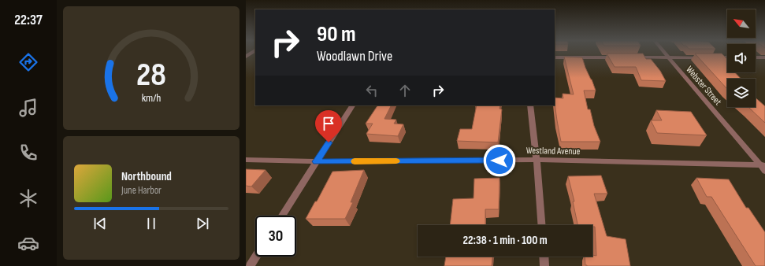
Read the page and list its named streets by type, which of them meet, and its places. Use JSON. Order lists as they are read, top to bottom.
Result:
{
  "streets": {
    "street": ["Webster Street", "Westland Avenue"]
  },
  "crossings": [
    ["Webster Street", "Westland Avenue"]
  ],
  "north": "top left",
  "page": {
    "tabs": "22:37",
    "turn": ["90 m", "Woodlawn Drive"],
    "song": ["Northbound", "June Harbor"],
    "limit": "30",
    "trip": "22:38 · 1 min · 100 m",
    "gauge": ["28", "km/h"]
  }
}
